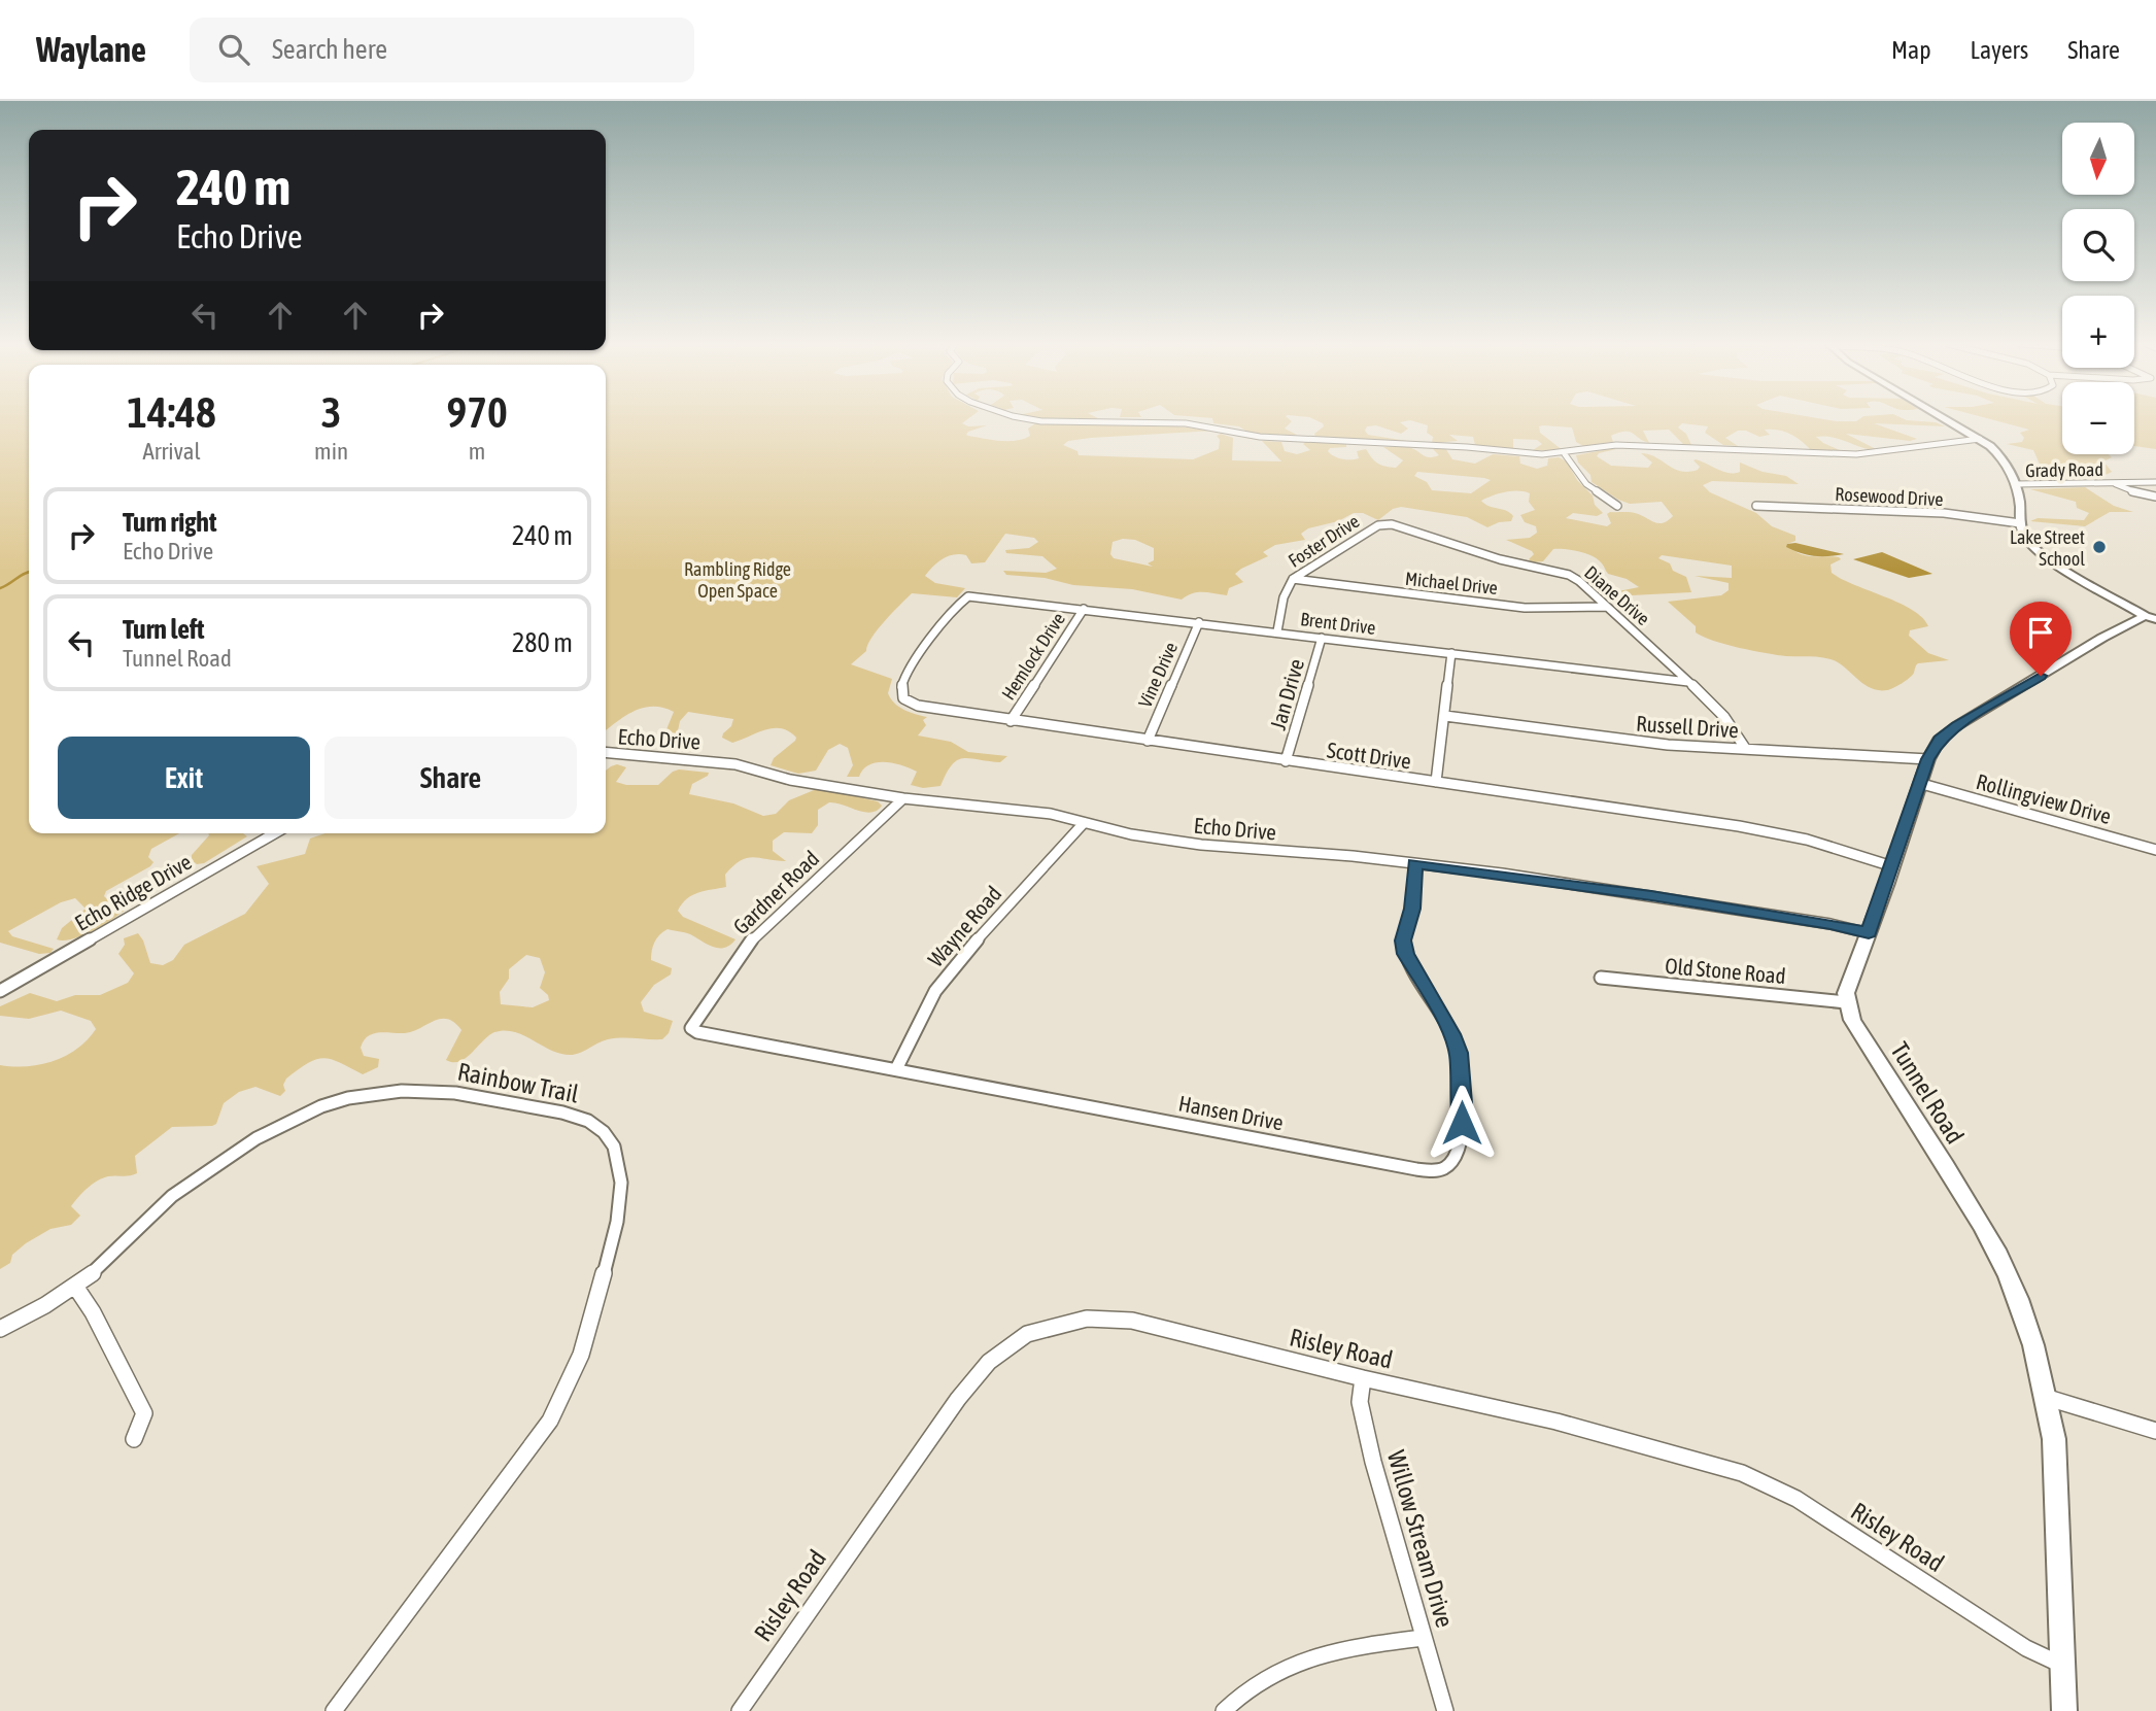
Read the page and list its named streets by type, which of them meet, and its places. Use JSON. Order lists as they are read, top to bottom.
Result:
{
  "streets": {
    "main road": ["Tunnel Road"],
    "street": [
      "Grady Road",
      "Rosewood Drive",
      "Foster Drive",
      "Michael Drive",
      "Diane Drive",
      "Brent Drive",
      "Hemlock Drive",
      "Vine Drive",
      "Jan Drive",
      "Russell Drive",
      "Echo Drive",
      "Scott Drive",
      "Rollingview Drive",
      "Echo Ridge Drive",
      "Gardner Road",
      "Wayne Road",
      "Old Stone Road",
      "Rainbow Trail",
      "Hansen Drive",
      "Risley Road",
      "Willow Stream Drive"
    ]
  },
  "crossings": [
    ["Foster Drive", "Michael Drive"],
    ["Foster Drive", "Diane Drive"],
    ["Foster Drive", "Brent Drive"],
    ["Michael Drive", "Diane Drive"],
    ["Diane Drive", "Brent Drive"],
    ["Diane Drive", "Russell Drive"],
    ["Brent Drive", "Hemlock Drive"],
    ["Brent Drive", "Vine Drive"],
    ["Brent Drive", "Jan Drive"],
    ["Brent Drive", "Scott Drive"],
    ["Hemlock Drive", "Scott Drive"],
    ["Vine Drive", "Scott Drive"],
    ["Jan Drive", "Scott Drive"],
    ["Echo Drive", "Gardner Road"],
    ["Echo Drive", "Wayne Road"],
    ["Echo Drive", "Hansen Drive"],
    ["Gardner Road", "Hansen Drive"],
    ["Wayne Road", "Hansen Drive"],
    ["Old Stone Road", "Tunnel Road"],
    ["Tunnel Road", "Risley Road"],
    ["Risley Road", "Willow Stream Drive"]
  ],
  "parks": ["Rambling Ridge Open Space"],
  "places": ["Lake Street School"],
  "north": "bottom",
  "page": {
    "header": "Waylane",
    "search": "Search here",
    "nav": ["Map", "Layers", "Share"],
    "map_buttons": ["+", "−"],
    "turn": ["240 m", "Echo Drive"],
    "eta": [
      "14:48",
      "Arrival",
      "3",
      "min",
      "970",
      "m"
    ],
    "list": [
      {
        "name": "Turn right",
        "note": "Echo Drive",
        "value": "240 m"
      },
      {
        "name": "Turn left",
        "note": "Tunnel Road",
        "value": "280 m"
      }
    ],
    "buttons": ["Exit", "Share"]
  }
}
